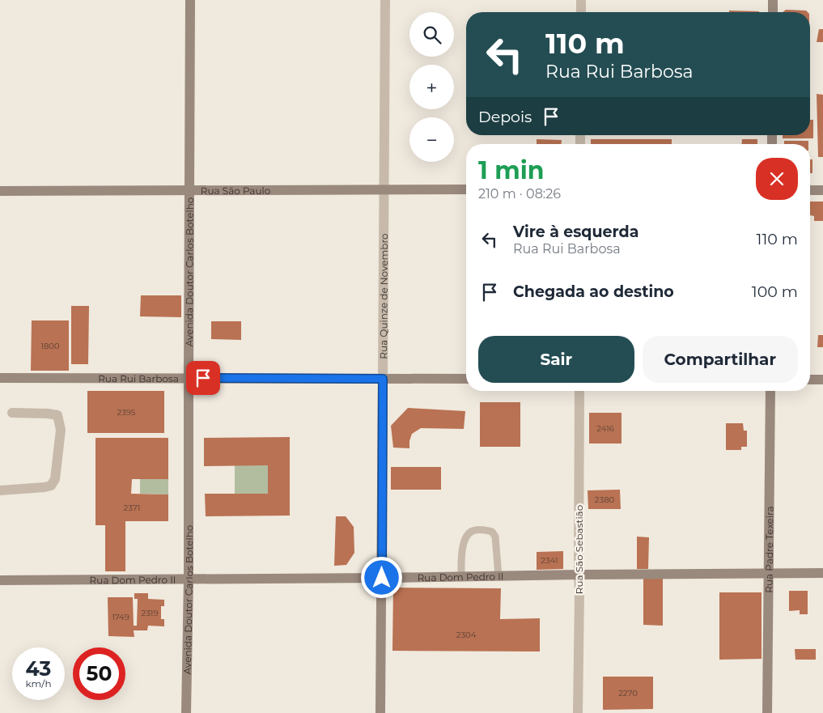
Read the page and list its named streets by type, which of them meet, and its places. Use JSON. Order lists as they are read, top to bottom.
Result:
{
  "streets": {
    "main road": [
      "Rua São Paulo",
      "Avenida Doutor Carlos Botelho",
      "Rua Quinze de Novembro",
      "Rua Rui Barbosa",
      "Rua Padre Texeira",
      "Rua Dom Pedro II"
    ],
    "street": ["Rua São Sebastião"]
  },
  "crossings": [
    ["Rua São Paulo", "Avenida Doutor Carlos Botelho"],
    ["Rua São Paulo", "Rua Quinze de Novembro"],
    ["Avenida Doutor Carlos Botelho", "Rua Rui Barbosa"],
    ["Avenida Doutor Carlos Botelho", "Rua Dom Pedro II"],
    ["Rua Quinze de Novembro", "Rua Rui Barbosa"],
    ["Rua Quinze de Novembro", "Rua Dom Pedro II"],
    ["Rua São Sebastião", "Rua Dom Pedro II"],
    ["Rua Padre Texeira", "Rua Dom Pedro II"]
  ],
  "house_numbers": [
    "1800",
    "2395",
    "2416",
    "2380",
    "2371",
    "2341",
    "2319",
    "1749",
    "2304",
    "2270"
  ],
  "page": {
    "map_buttons": ["+", "−"],
    "turn": ["110 m", "Rua Rui Barbosa"],
    "then": "Depois",
    "heading": ["1 min", "210 m · 08:26"],
    "list": [
      {
        "name": "Vire à esquerda",
        "note": "Rua Rui Barbosa",
        "value": "110 m"
      },
      {
        "name": "Chegada ao destino",
        "value": "100 m"
      }
    ],
    "buttons": ["Sair", "Compartilhar"],
    "speed": "43 km/h",
    "limit": "50"
  }
}
